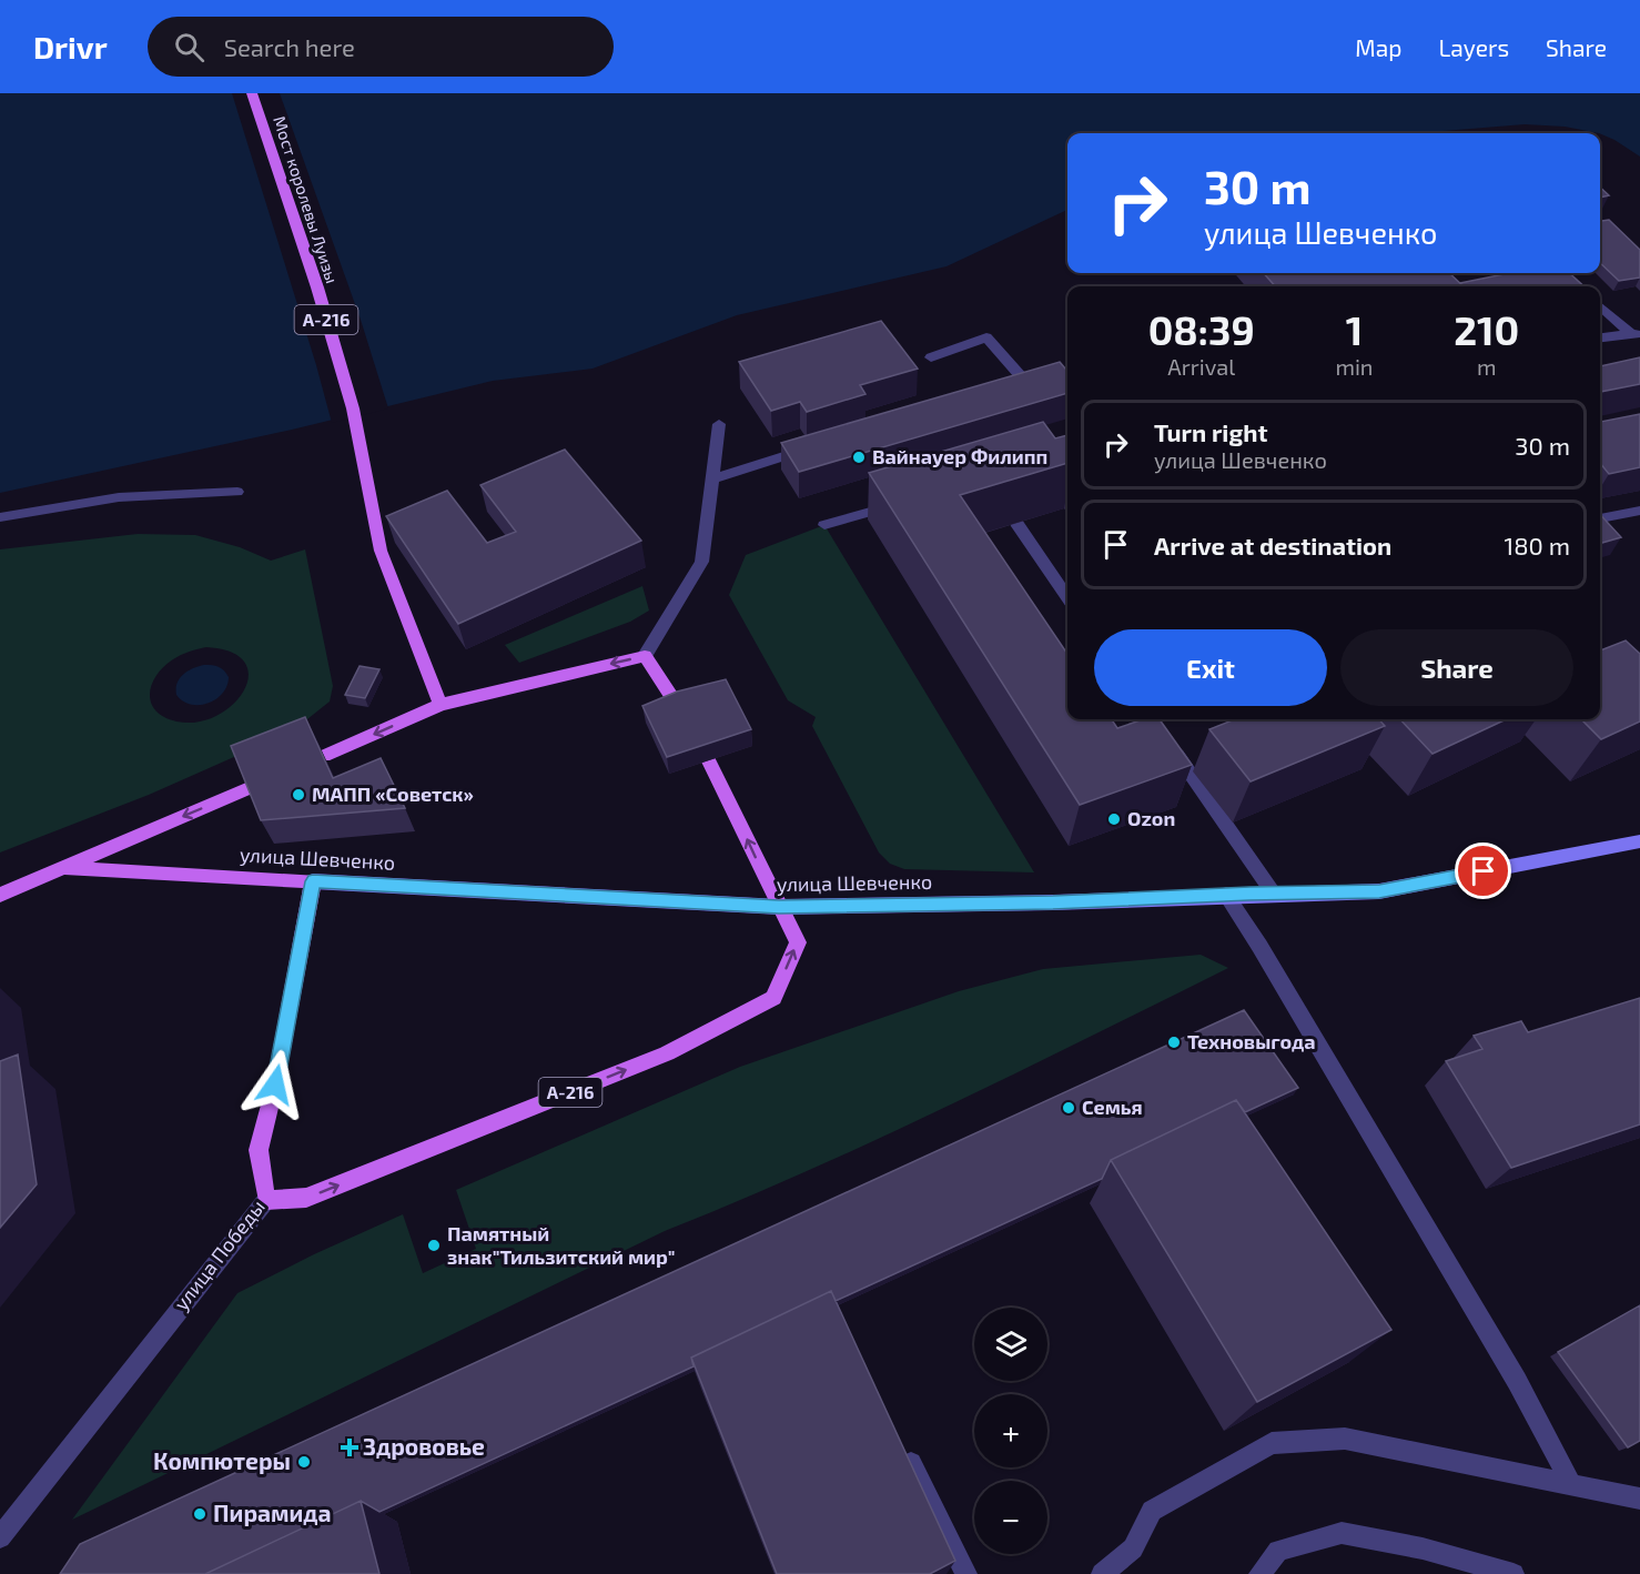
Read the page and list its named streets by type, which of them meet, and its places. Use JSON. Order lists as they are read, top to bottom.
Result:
{
  "streets": {
    "main road": [
      "Мост королевы Луизы",
      "А-216",
      "улица Шевченко",
      "улица Победы"
    ]
  },
  "crossings": [
    ["А-216", "улица Шевченко"],
    ["А-216", "улица Победы"],
    ["улица Шевченко", "улица Победы"]
  ],
  "places": {
    "other": [
      "Вайнауер Филипп",
      "МАПП «Советск»",
      "Ozon",
      "Техновыгода",
      "Семья",
      "Памятный знак\"Тильзитский мир\"",
      "Компютеры",
      "Пирамида"
    ],
    "health": ["Здрововье"]
  },
  "page": {
    "header": "Drivr",
    "search": "Search here",
    "nav": ["Map", "Layers", "Share"],
    "turn": ["30 m", "улица Шевченко"],
    "eta": [
      "08:39",
      "Arrival",
      "1",
      "min",
      "210",
      "m"
    ],
    "list": [
      {
        "name": "Turn right",
        "note": "улица Шевченко",
        "value": "30 m"
      },
      {
        "name": "Arrive at destination",
        "value": "180 m"
      }
    ],
    "buttons": ["Exit", "Share"],
    "map_buttons": ["+", "−"]
  }
}
